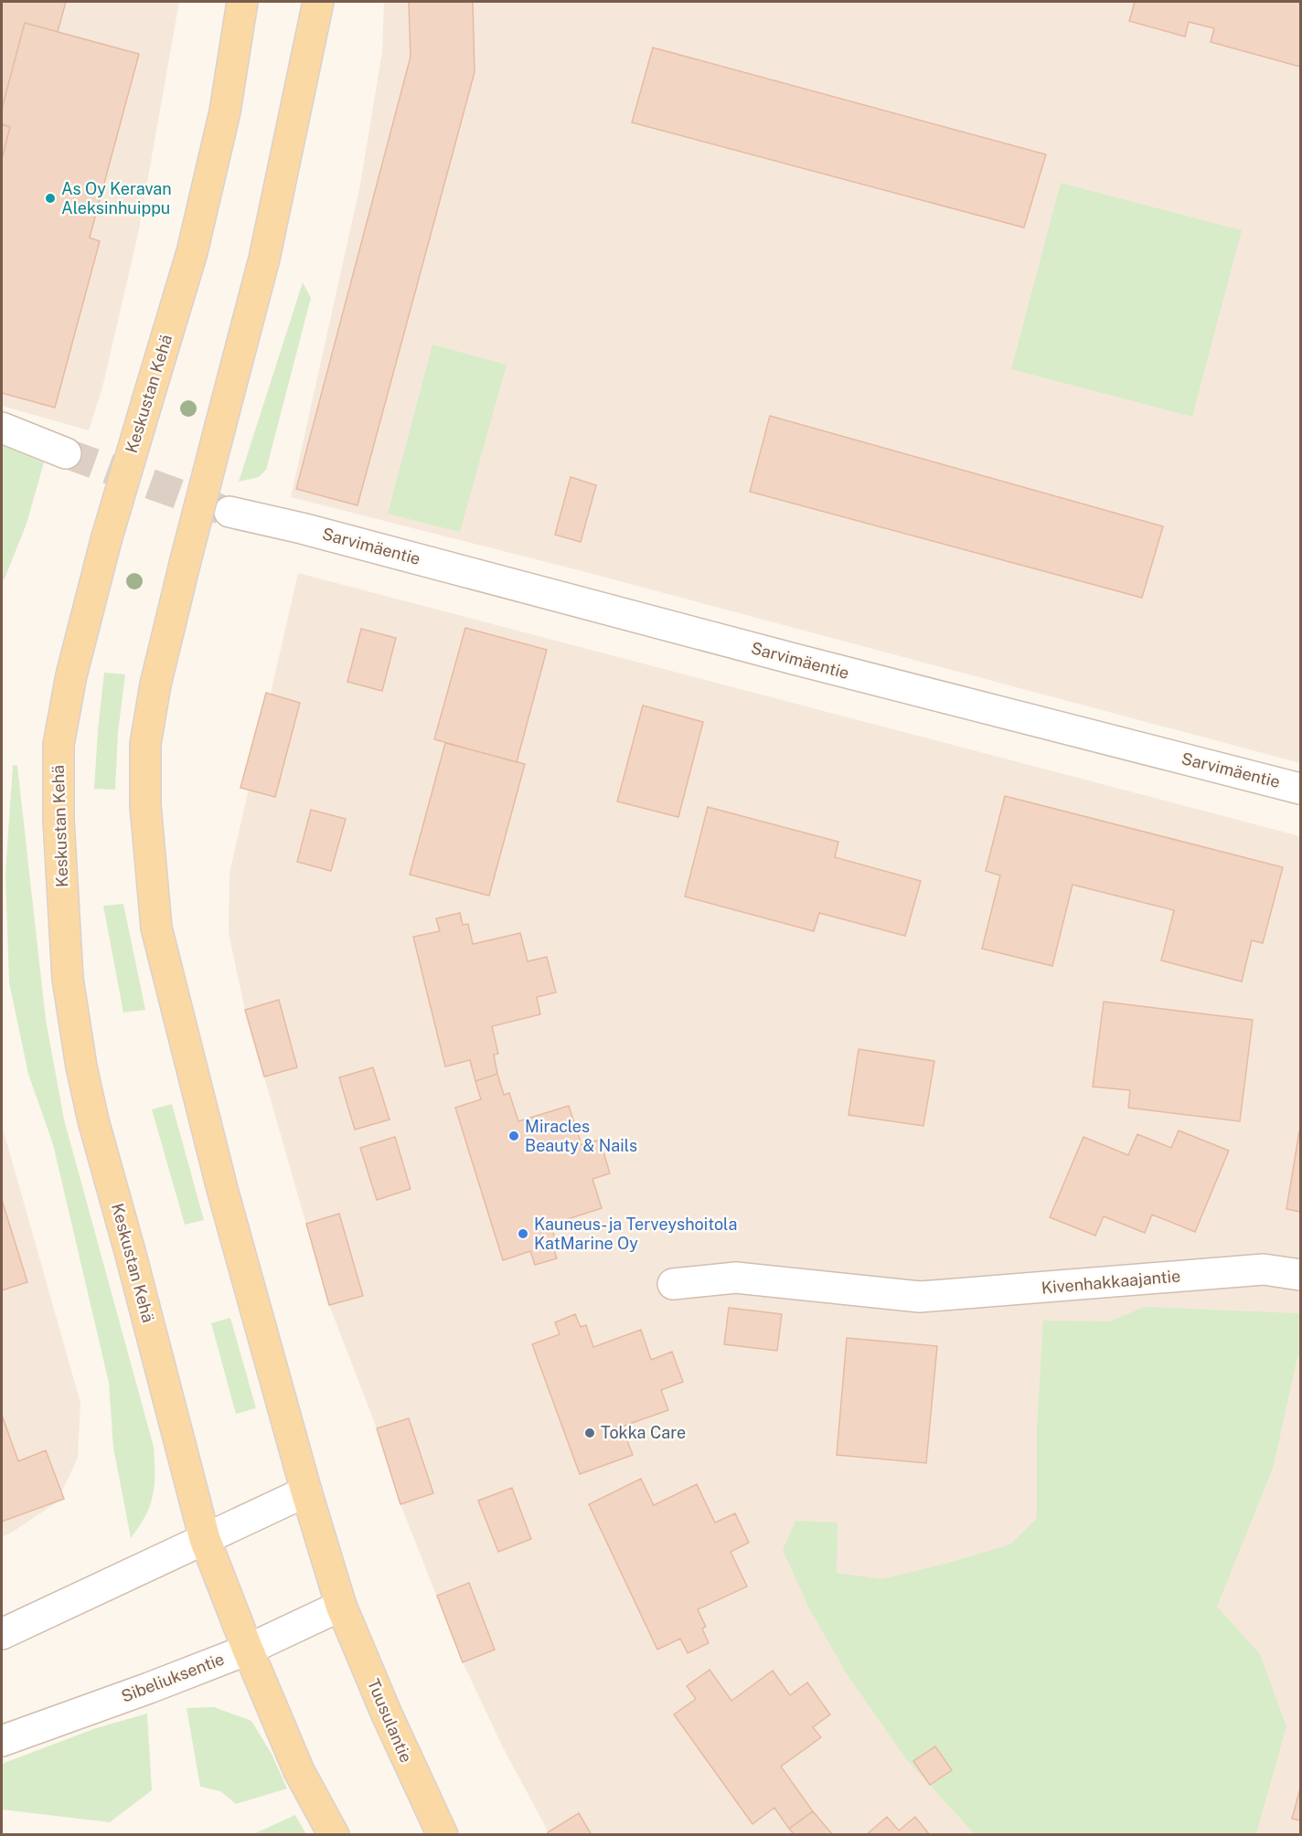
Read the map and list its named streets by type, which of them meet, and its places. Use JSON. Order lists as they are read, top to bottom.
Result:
{
  "streets": {
    "main road": ["Keskustan Kehä", "Tuusulantie"],
    "street": ["Sarvimäentie", "Kivenhakkaajantie", "Sibeliuksentie"]
  },
  "crossings": [
    ["Keskustan Kehä", "Sibeliuksentie"],
    ["Sibeliuksentie", "Tuusulantie"]
  ],
  "places": [
    "As Oy Keravan Aleksinhuippu",
    "Miracles Beauty & Nails",
    "Kauneus- ja Terveyshoitola KatMarine Oy",
    "Tokka Care"
  ]
}
